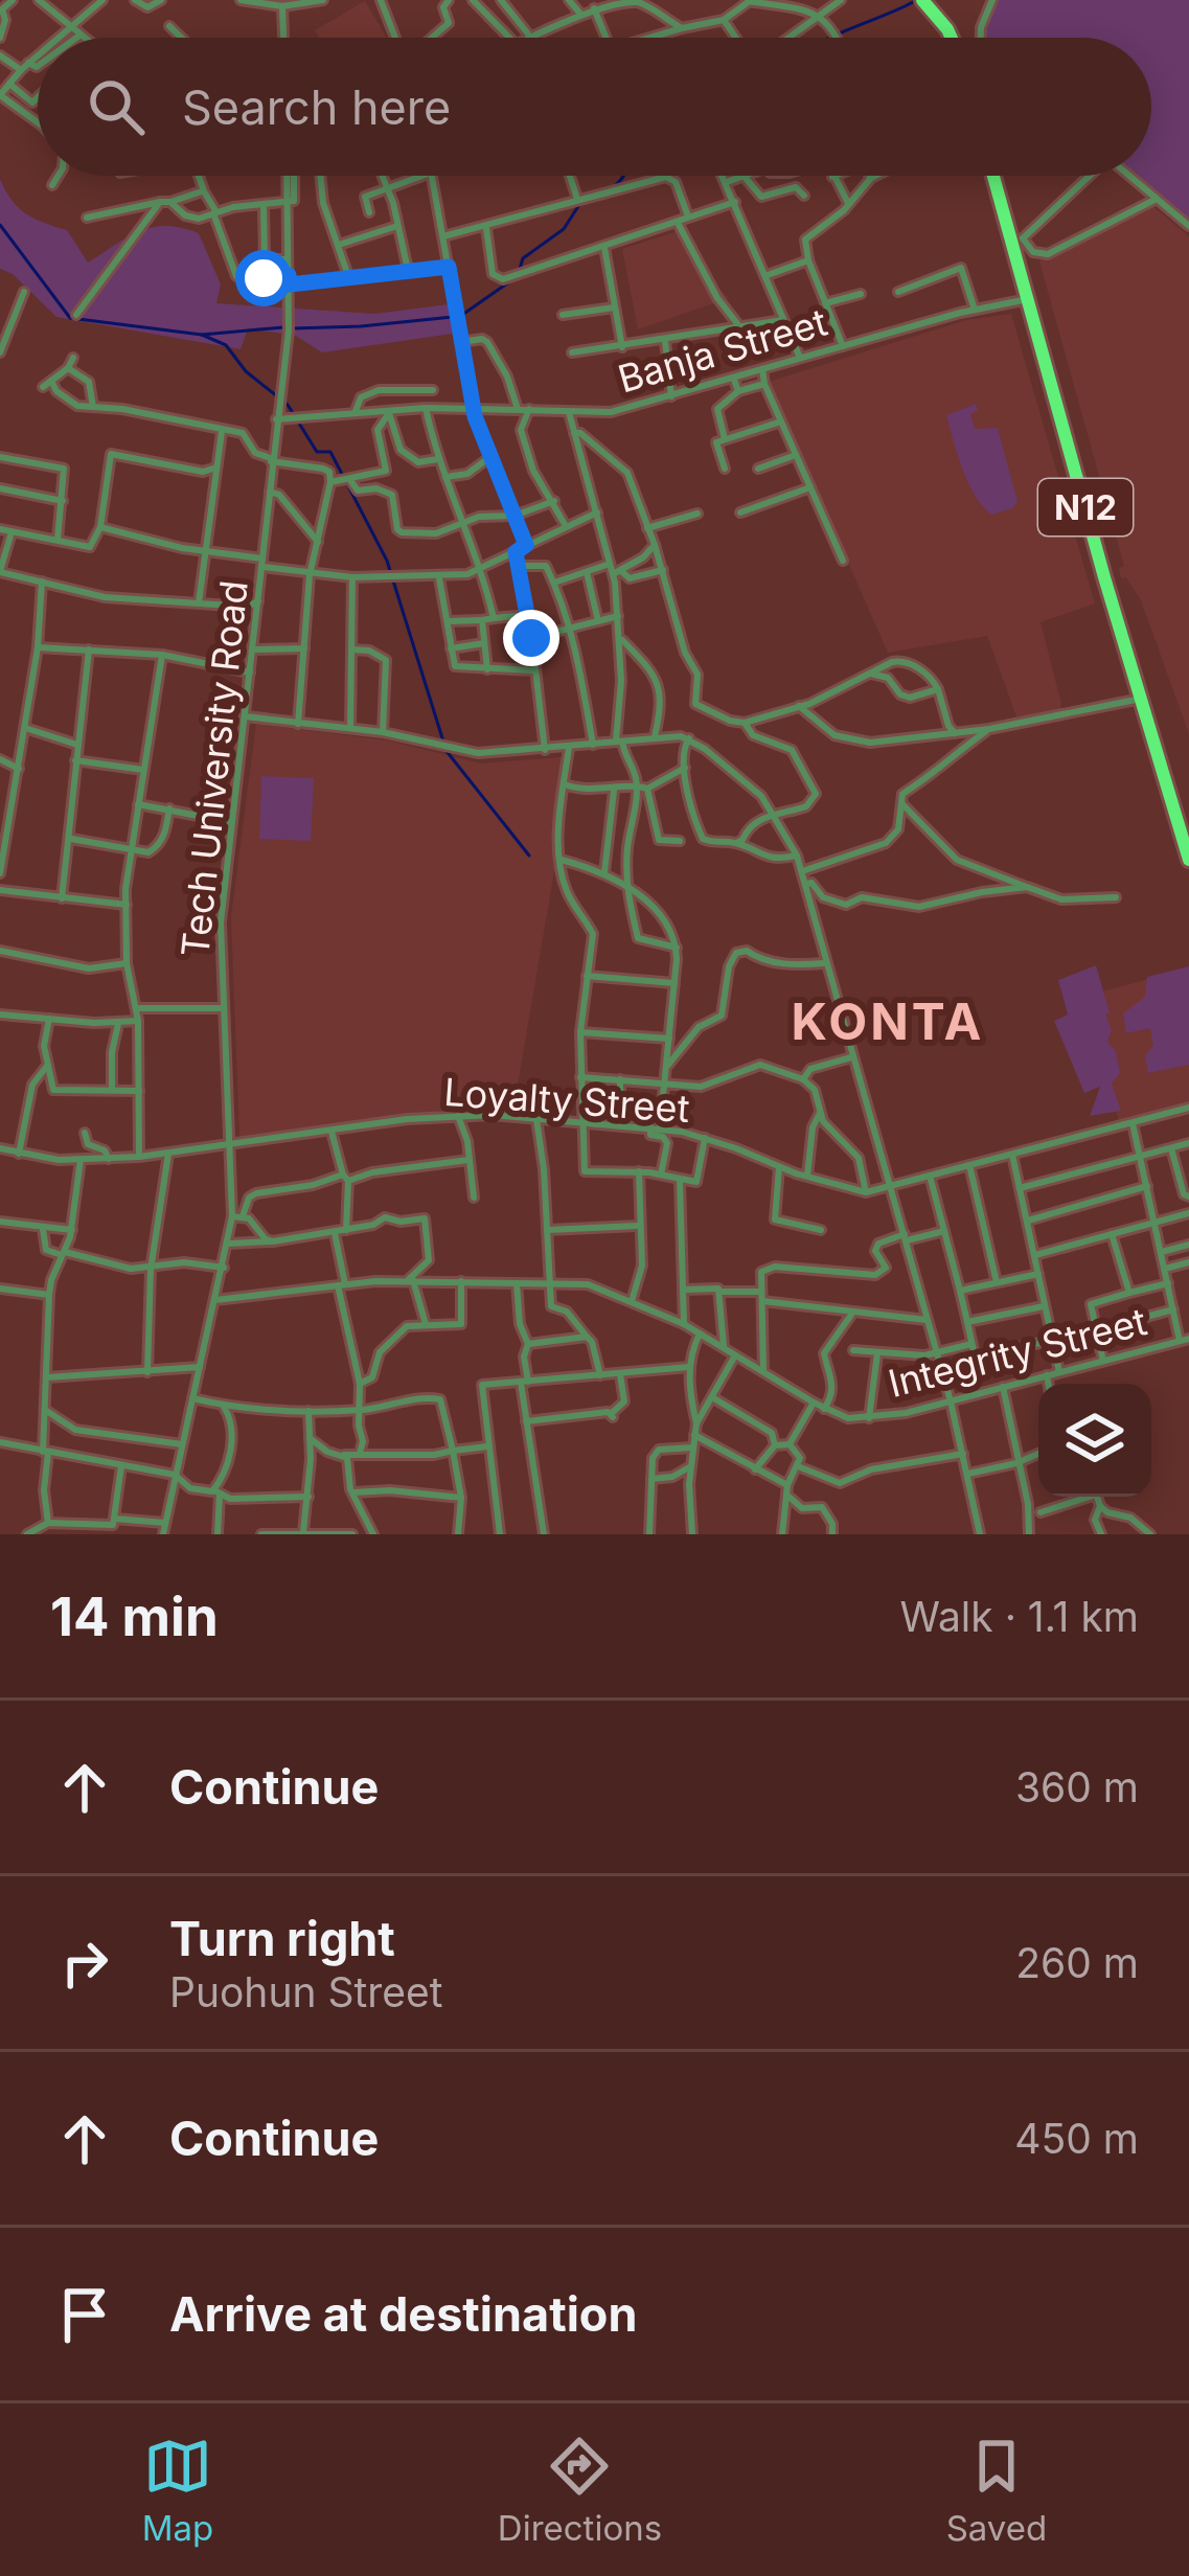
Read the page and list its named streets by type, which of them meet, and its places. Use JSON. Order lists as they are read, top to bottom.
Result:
{
  "streets": {
    "highway": ["N12"],
    "street": [
      "Banja Street",
      "Tech University Road",
      "Loyalty Street",
      "Integrity Street"
    ]
  },
  "crossings": [
    ["Banja Street", "N12"],
    ["Banja Street", "Tech University Road"],
    ["Tech University Road", "Loyalty Street"],
    ["Tech University Road", "Integrity Street"]
  ],
  "districts": ["KONTA"],
  "page": {
    "search": "Search here",
    "heading": ["14 min", "Walk · 1.1 km"],
    "list": [
      ["Continue", "360 m"],
      ["Turn right", "Puohun Street", "260 m"],
      ["Continue", "450 m"],
      "Arrive at destination"
    ],
    "nav": ["Map", "Directions", "Saved"]
  }
}
